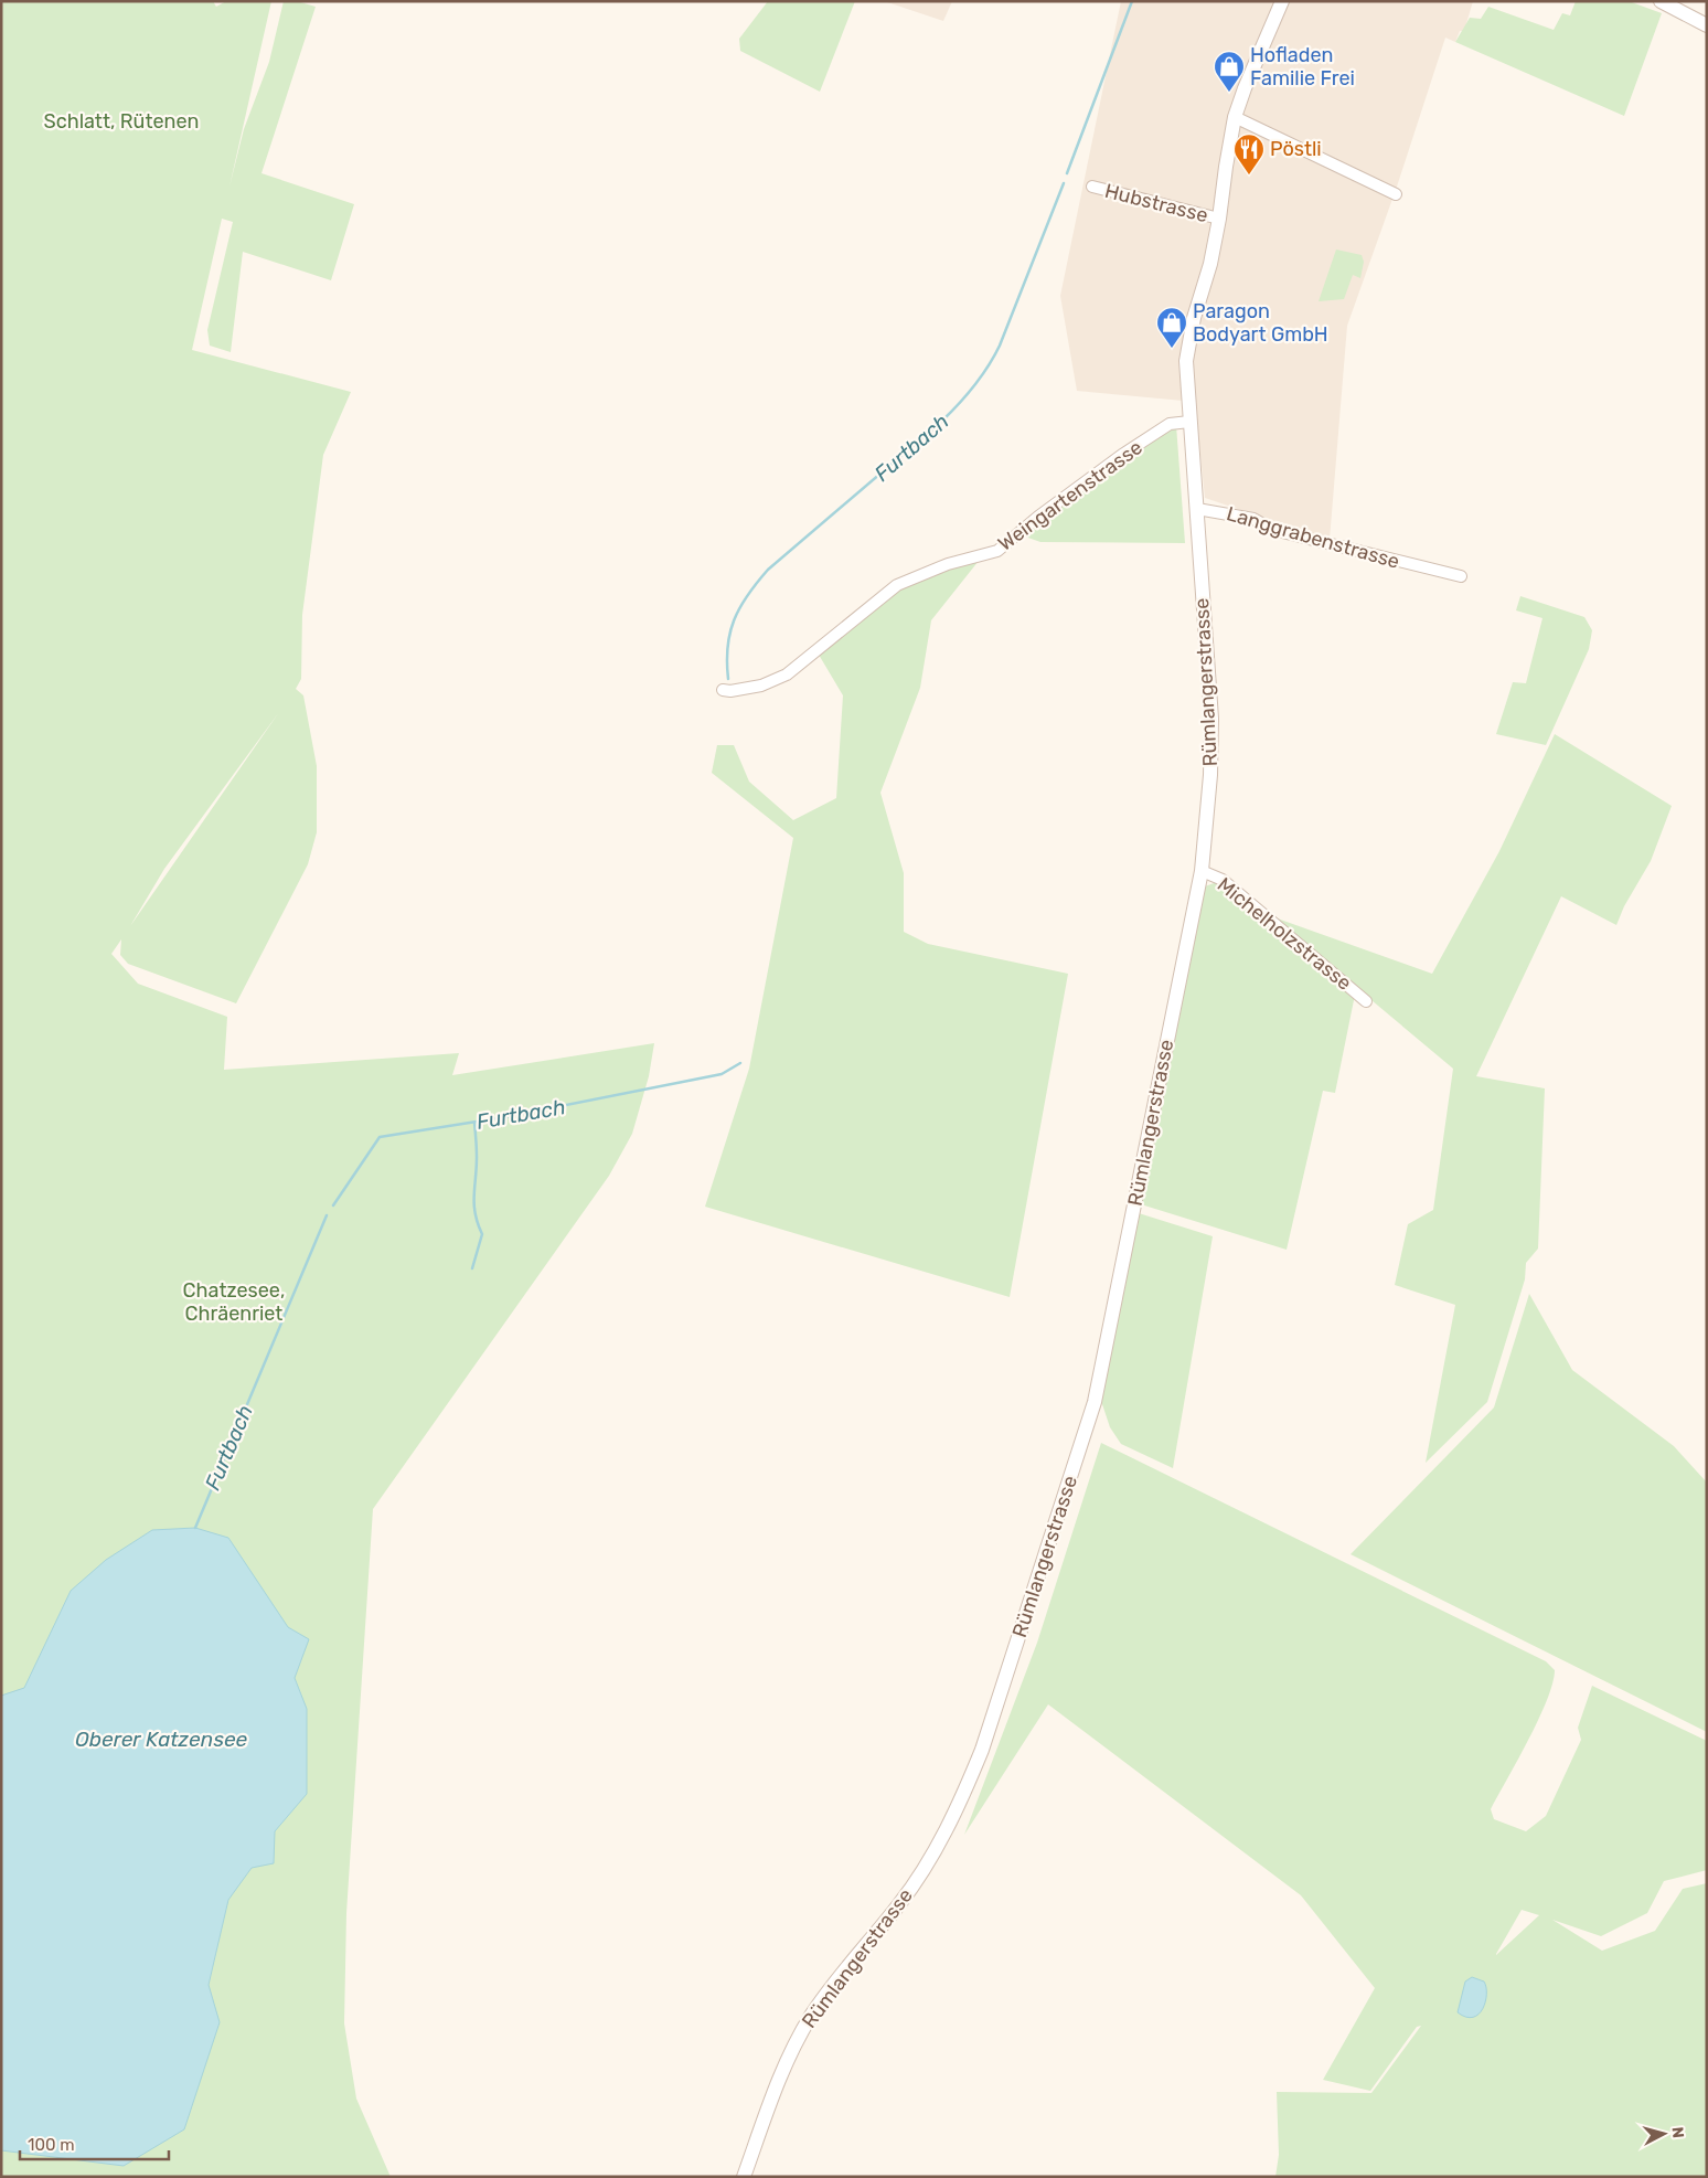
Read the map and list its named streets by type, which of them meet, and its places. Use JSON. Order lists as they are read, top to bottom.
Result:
{
  "streets": {
    "street": [
      "Hubstrasse",
      "Weingartenstrasse",
      "Langgrabenstrasse",
      "Rümlangerstrasse",
      "Michelholzstrasse"
    ]
  },
  "crossings": [
    ["Hubstrasse", "Rümlangerstrasse"],
    ["Weingartenstrasse", "Rümlangerstrasse"],
    ["Langgrabenstrasse", "Rümlangerstrasse"],
    ["Rümlangerstrasse", "Michelholzstrasse"]
  ],
  "water": ["Furtbach", "Oberer Katzensee"],
  "parks": ["Schlatt, Rütenen", "Chatzesee, Chräenriet"],
  "places": {
    "shop": ["Hofladen Familie Frei", "Paragon Bodyart GmbH"],
    "restaurant": ["Pöstli"]
  },
  "scale_bar": "100 m",
  "north": "right"
}
